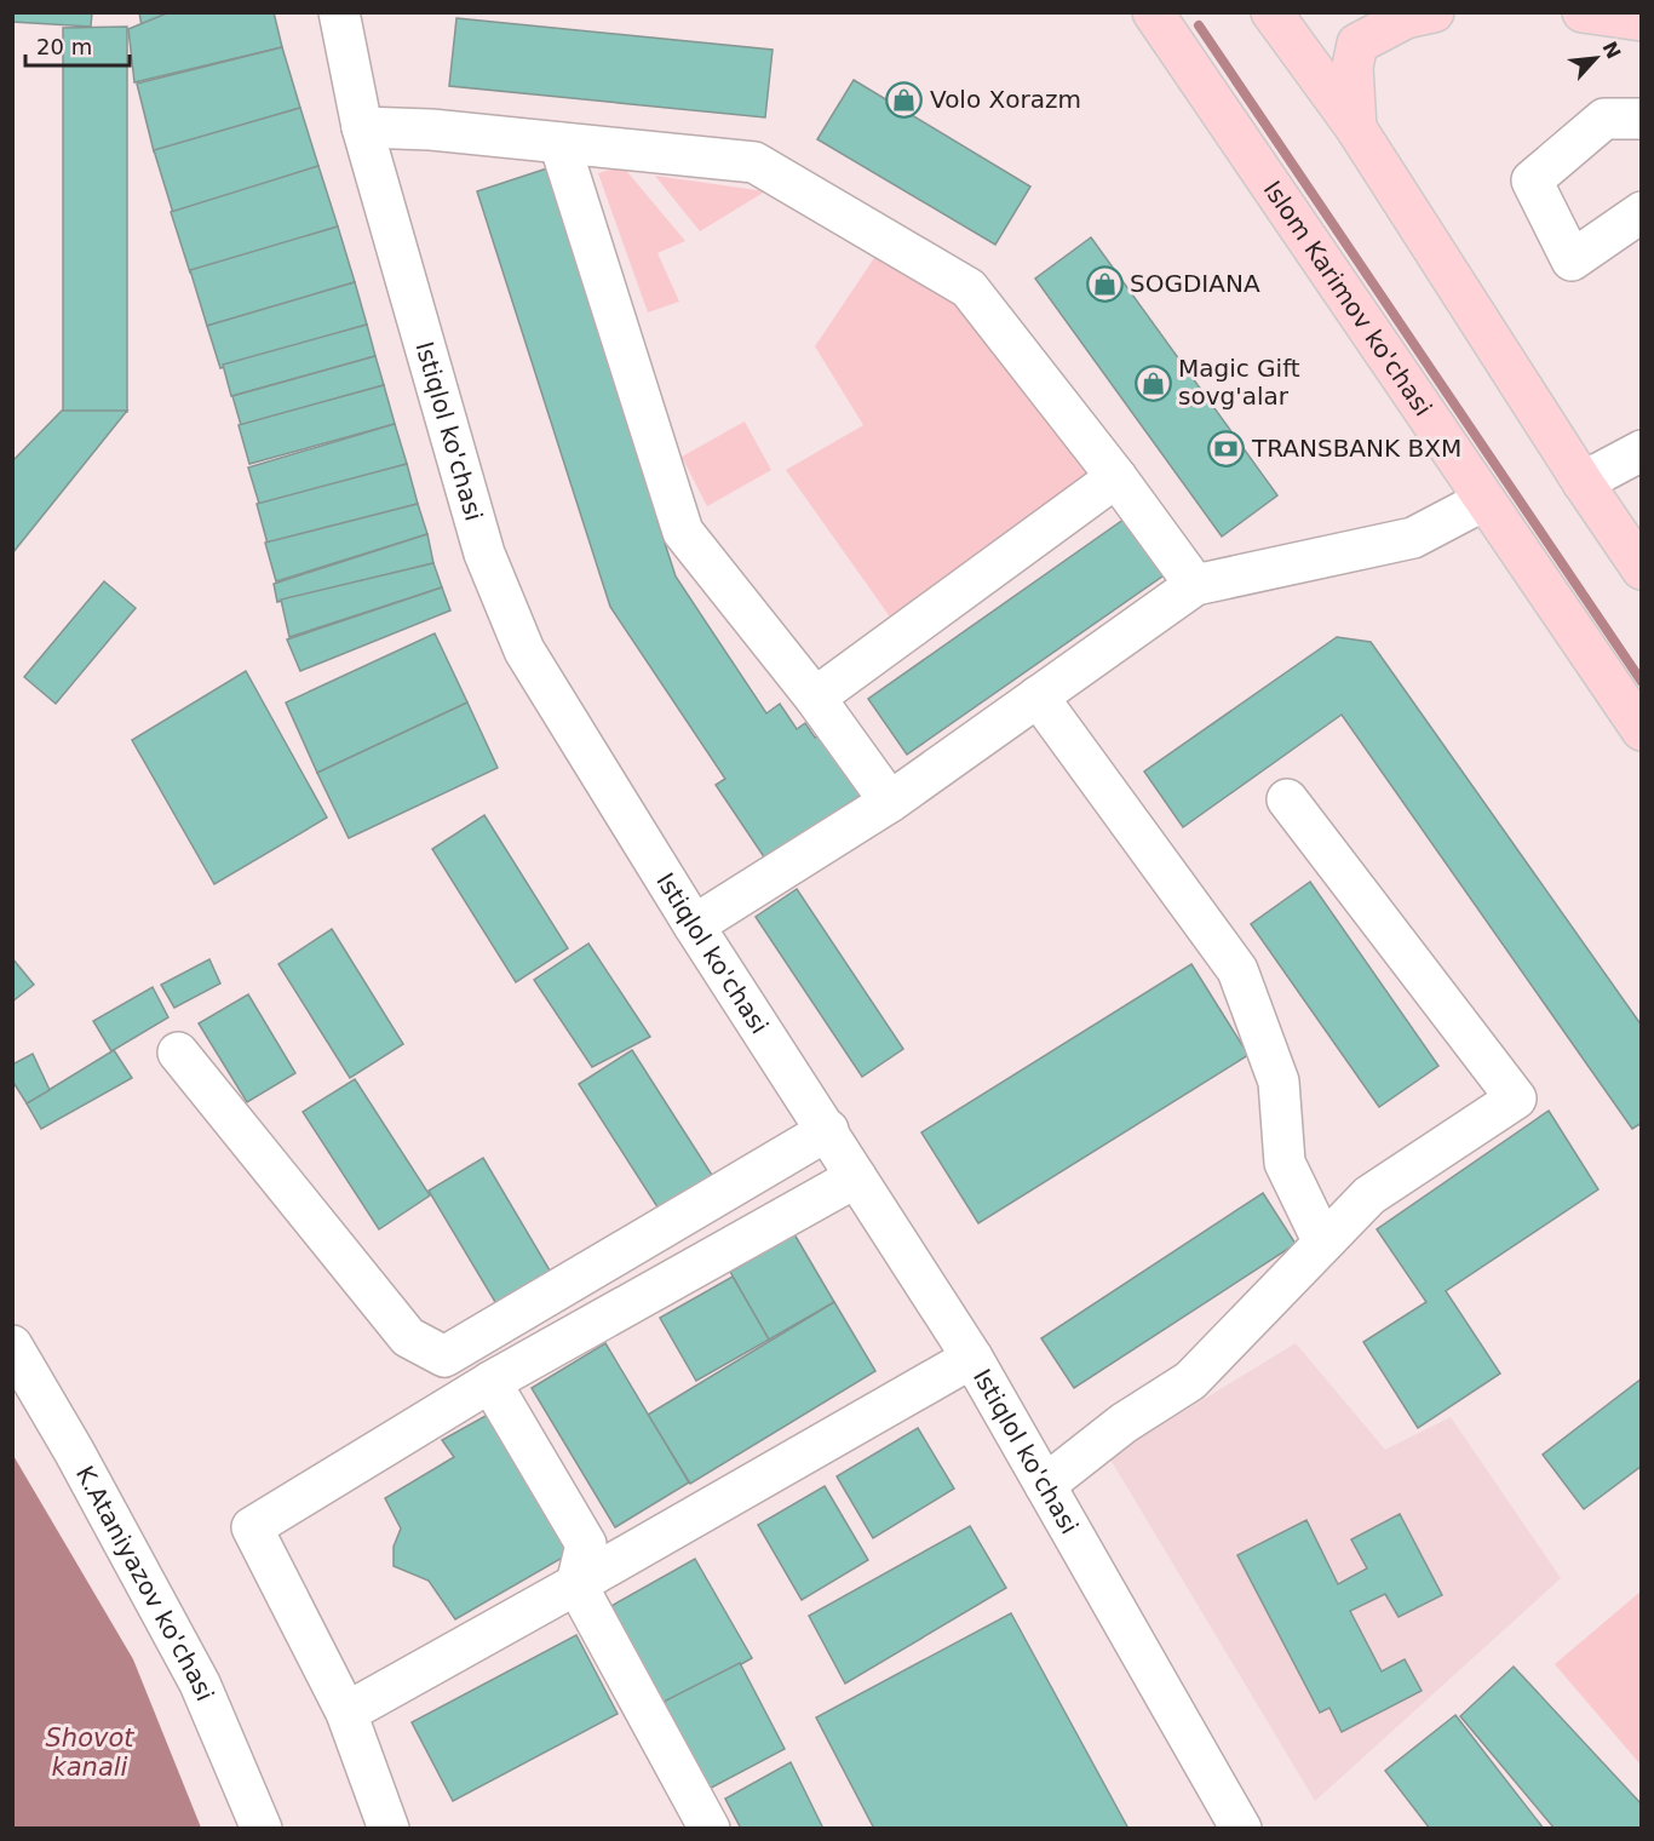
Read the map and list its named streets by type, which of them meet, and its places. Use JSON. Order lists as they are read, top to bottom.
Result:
{
  "streets": {
    "main road": ["Islom Karimov ko'chasi"],
    "street": ["Istiqlol ko'chasi", "K.Ataniyazov ko'chasi"]
  },
  "water": ["Shovot kanali"],
  "places": {
    "shop": ["Volo Xorazm", "SOGDIANA", "Magic Gift sovg'alar"],
    "bank": ["TRANSBANK BXM"]
  },
  "scale_bar": "20 m",
  "north": "top right"
}
